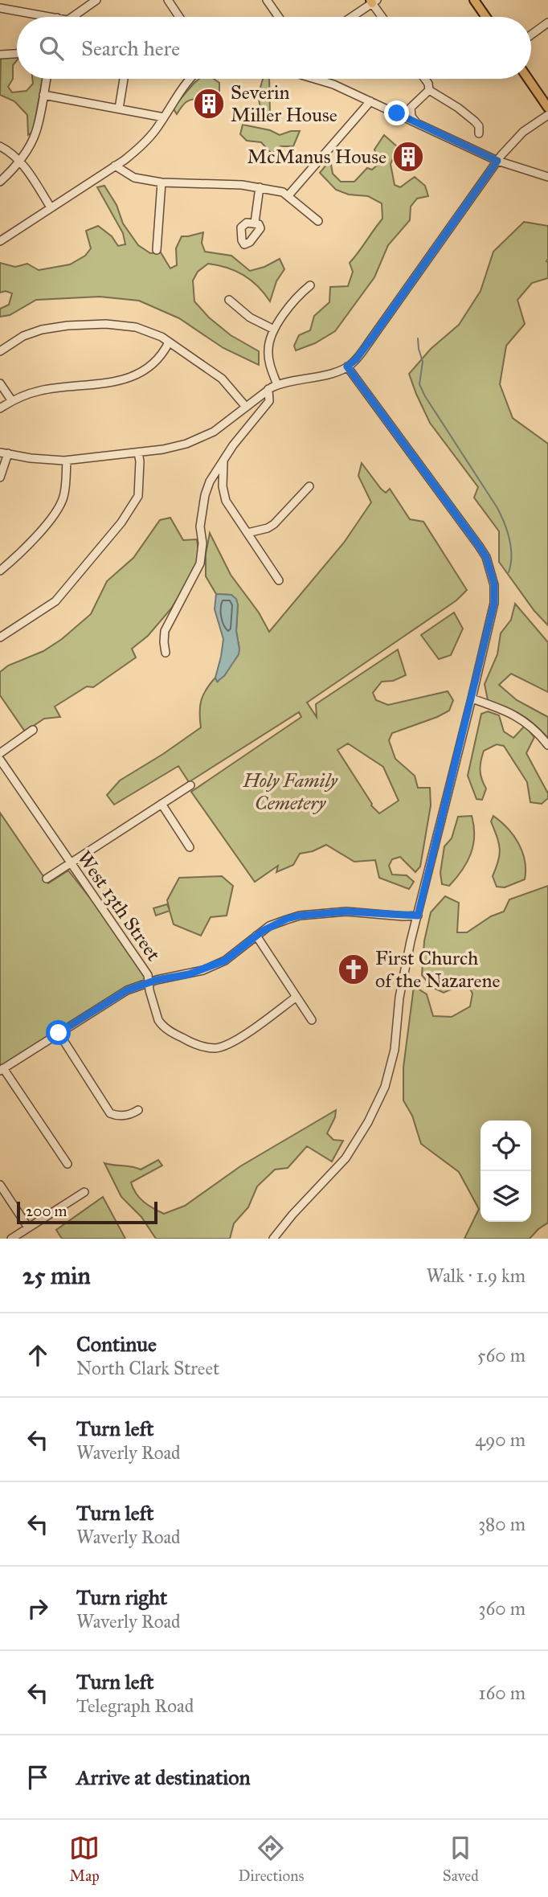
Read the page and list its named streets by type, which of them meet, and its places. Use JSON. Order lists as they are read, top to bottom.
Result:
{
  "streets": {
    "street": ["West 13th Street"]
  },
  "parks": ["Holy Family Cemetery"],
  "places": {
    "building": ["Severin Miller House", "McManus House"],
    "church": ["First Church of the Nazarene"]
  },
  "scale_bar": "200 m",
  "page": {
    "search": "Search here",
    "scale": "200 m",
    "heading": ["25 min", "Walk · 1.9 km"],
    "list": [
      ["Continue", "North Clark Street", "560 m"],
      ["Turn left", "Waverly Road", "490 m"],
      ["Turn left", "Waverly Road", "380 m"],
      ["Turn right", "Waverly Road", "360 m"],
      ["Turn left", "Telegraph Road", "160 m"],
      "Arrive at destination"
    ],
    "nav": ["Map", "Directions", "Saved"]
  }
}
